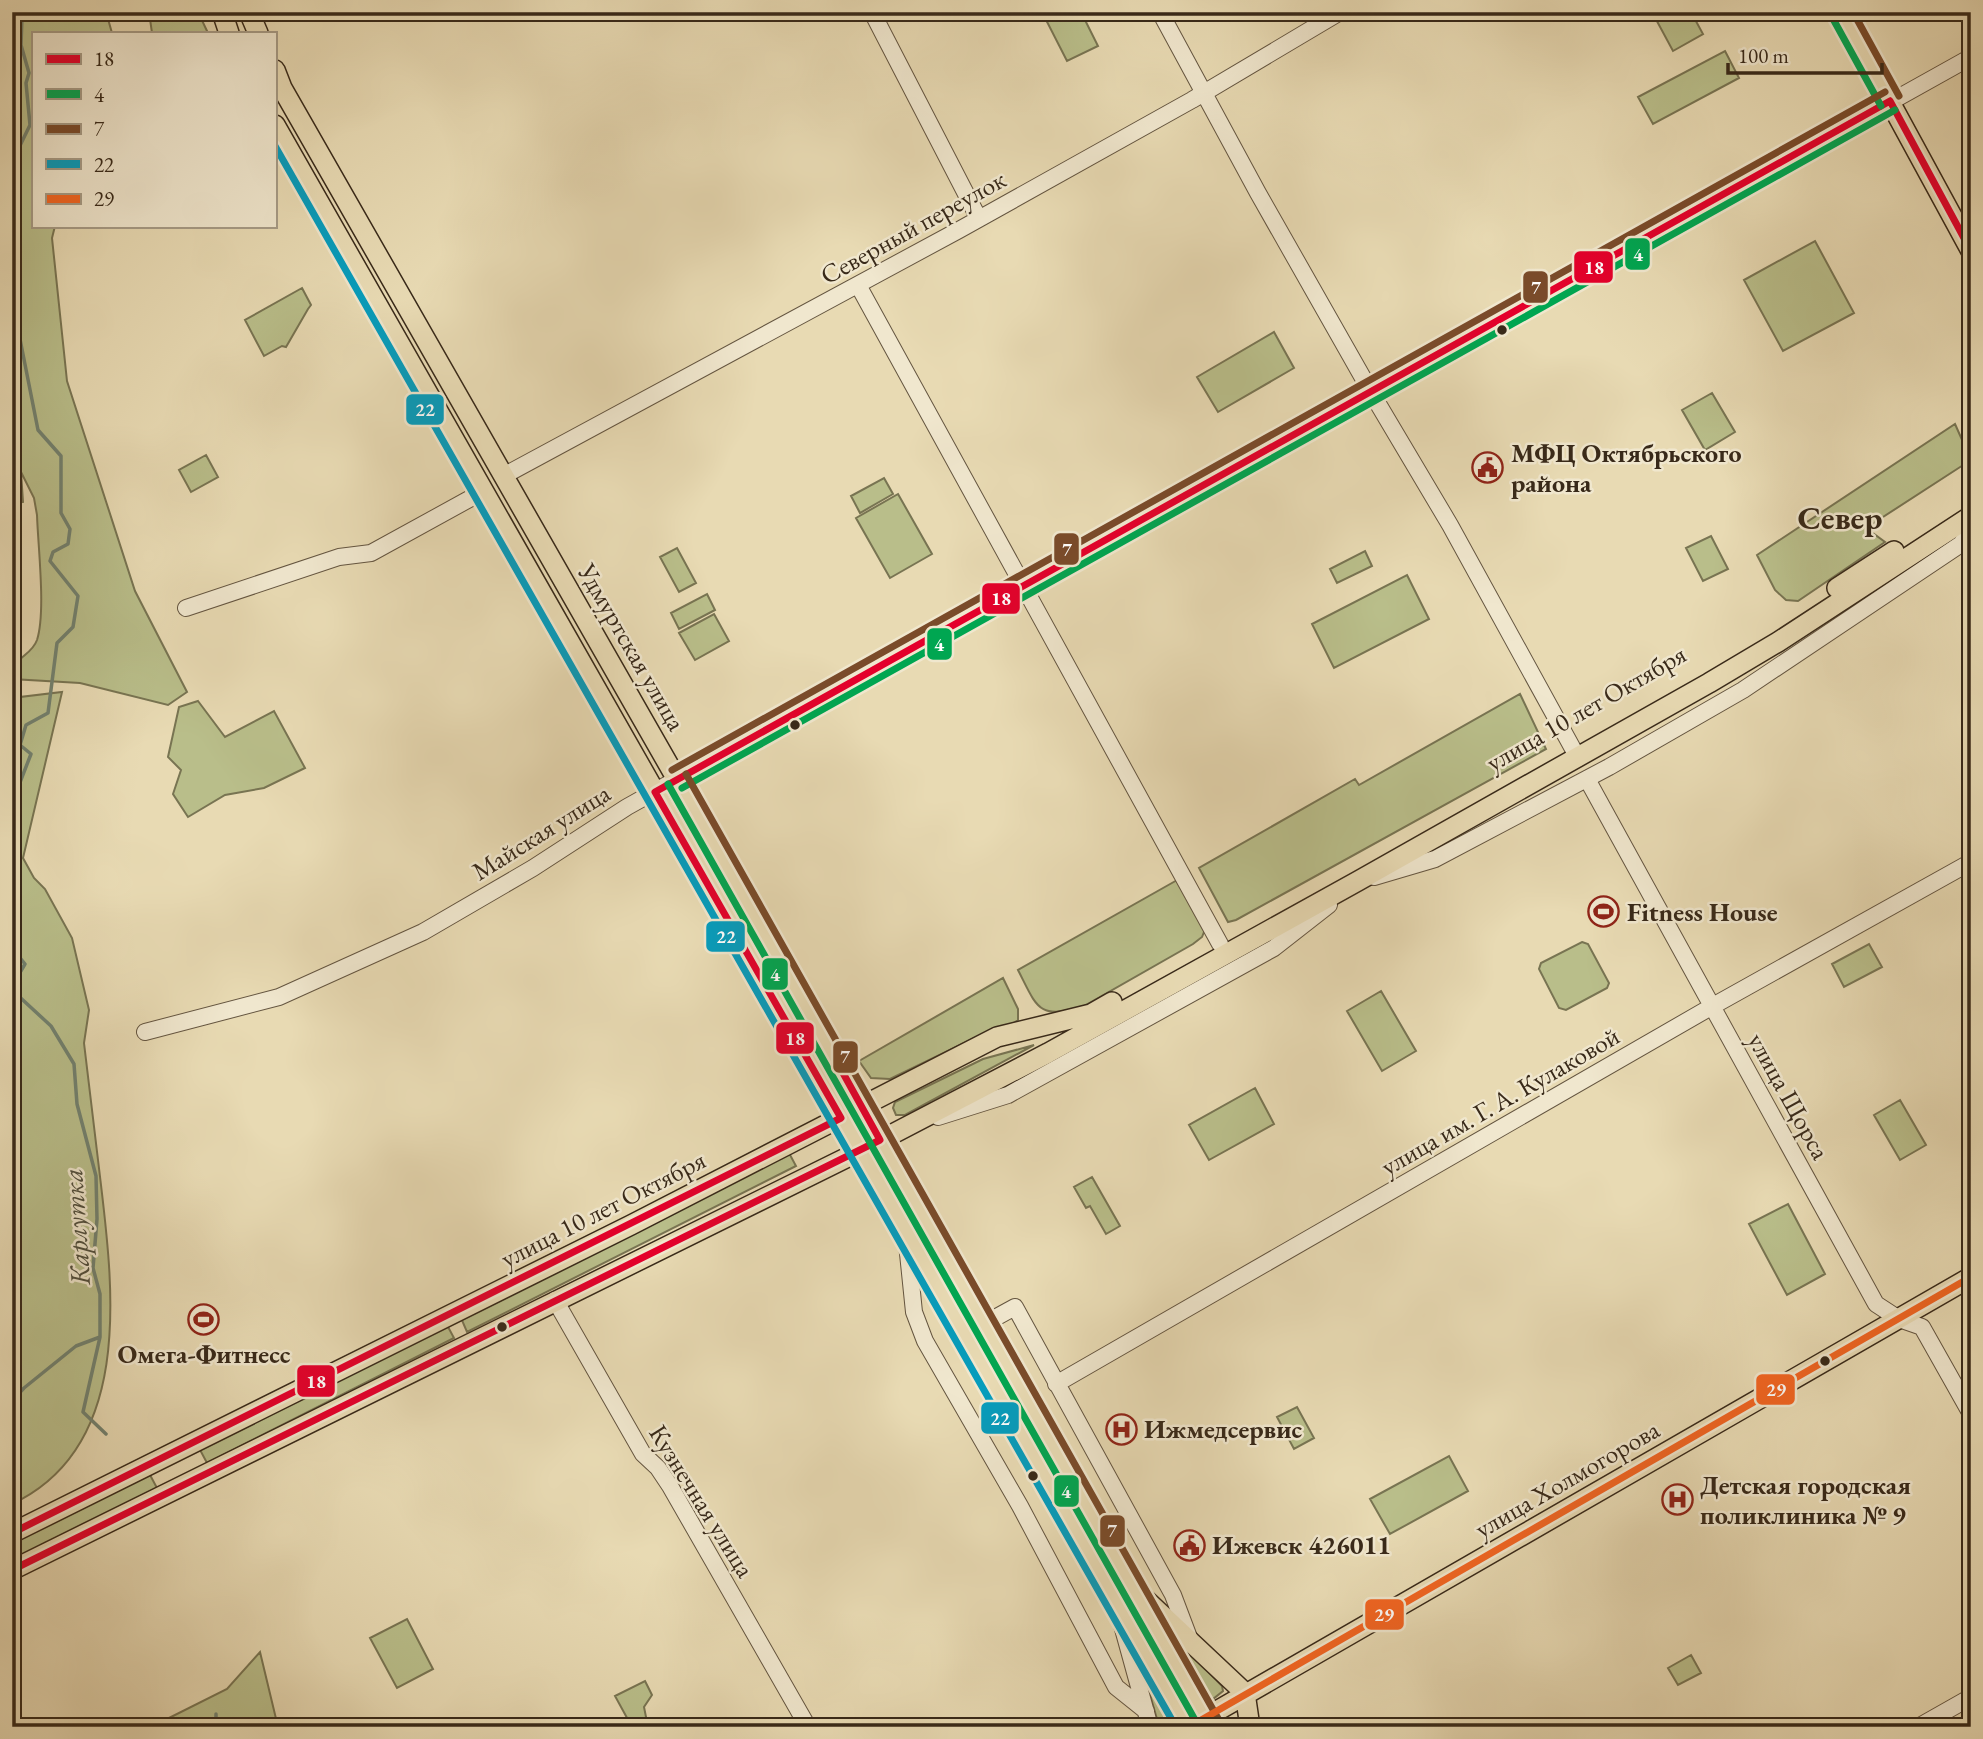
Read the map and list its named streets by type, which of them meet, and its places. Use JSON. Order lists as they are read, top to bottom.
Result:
{
  "streets": {
    "main road": ["Удмуртская улица", "улица 10 лет Октября", "улица Холмогорова"],
    "street": [
      "Северный переулок",
      "Майская улица",
      "улица Щорса",
      "улица им. Г. А. Кулаковой",
      "Кузнечная улица"
    ]
  },
  "crossings": [
    ["Северный переулок", "Удмуртская улица"],
    ["Удмуртская улица", "улица 10 лет Октября"],
    ["Удмуртская улица", "Майская улица"],
    ["Удмуртская улица", "улица Холмогорова"],
    ["улица 10 лет Октября", "улица Щорса"],
    ["улица 10 лет Октября", "Кузнечная улица"],
    ["улица Щорса", "улица им. Г. А. Кулаковой"],
    ["улица Щорса", "улица Холмогорова"]
  ],
  "districts": ["Север"],
  "water": ["Карлутка"],
  "places": {
    "public building": ["МФЦ Октябрьского района", "Ижевск 426011"],
    "sports": ["Fitness House", "Омега-Фитнесс"],
    "hospital": ["Ижмедсервис", "Детская городская поликлиника № 9"]
  },
  "lines": [
    "transit line 7",
    "transit line 4",
    "transit line 18",
    "transit line 22",
    "transit line 29"
  ],
  "legend": [
    "18",
    "4",
    "7",
    "22",
    "29"
  ],
  "scale_bar": "100 m"
}
